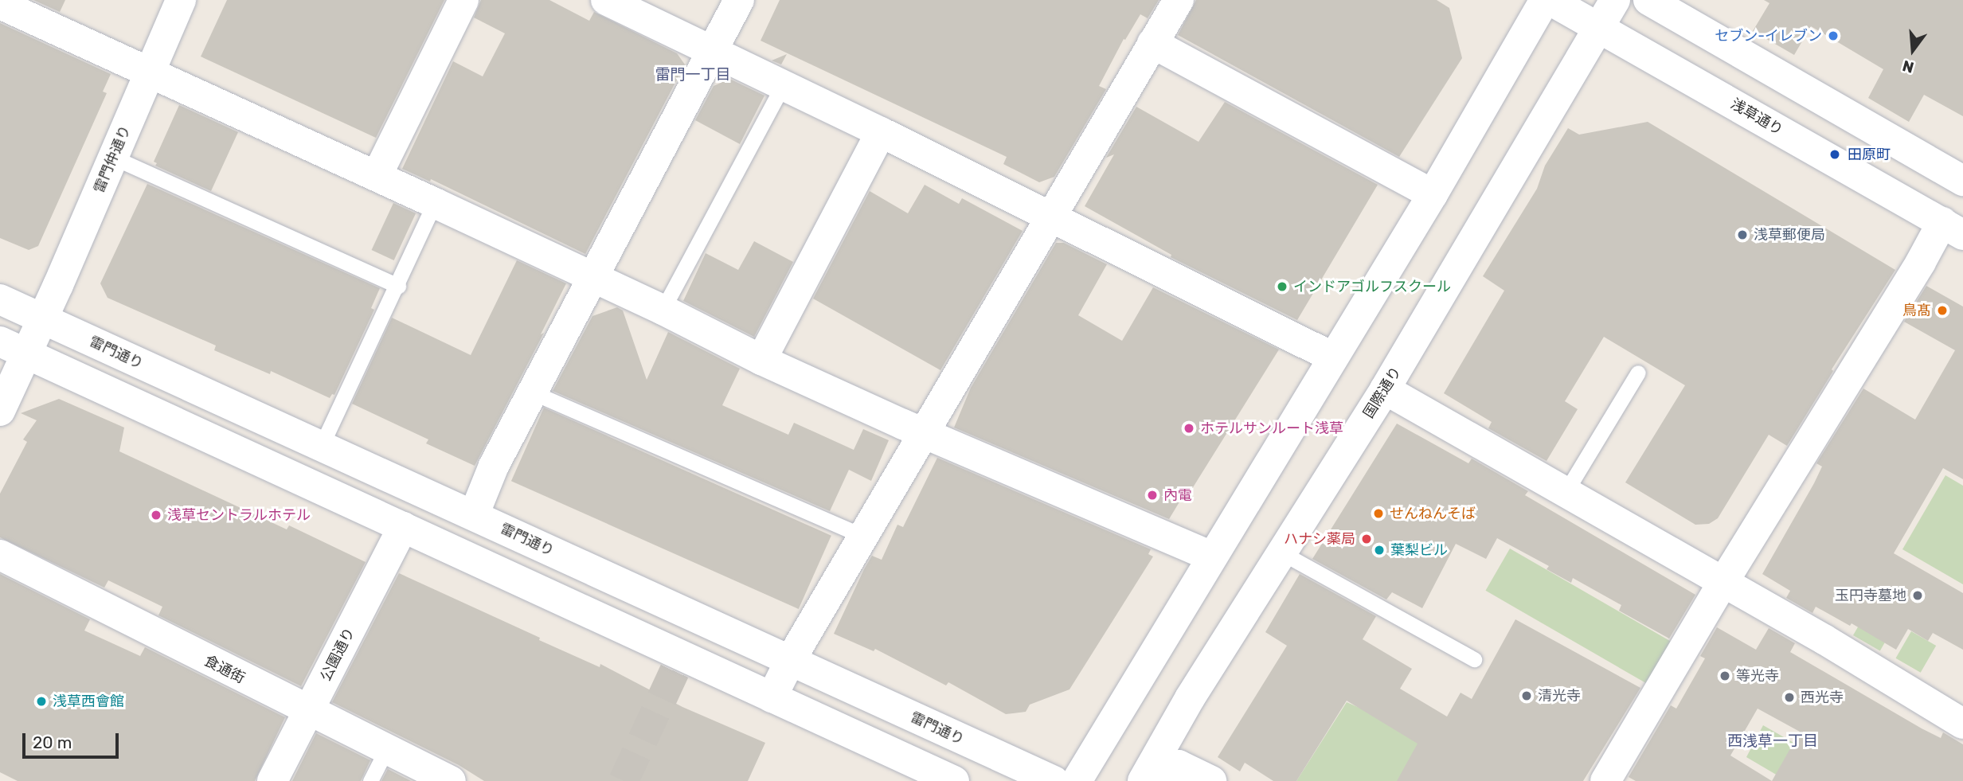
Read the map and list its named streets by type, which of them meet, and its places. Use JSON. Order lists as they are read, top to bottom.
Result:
{
  "streets": {
    "street": [
      "浅草通り",
      "雷門仲通り",
      "雷門通り",
      "国際通り",
      "公園通り",
      "食通街"
    ]
  },
  "crossings": [
    ["浅草通り", "国際通り"],
    ["雷門仲通り", "雷門通り"],
    ["公園通り", "食通街"]
  ],
  "districts": ["雷門一丁目", "西浅草一丁目"],
  "places": [
    "セブン-イレブン",
    "田原町",
    "浅草郵便局",
    "インドアゴルフスクール",
    "鳥髙",
    "ホテルサンルート浅草",
    "內電",
    "せんねんそば",
    "浅草セントラルホテル",
    "ハナシ薬局",
    "葉梨ビル",
    "玉円寺墓地",
    "等光寺",
    "清光寺",
    "西光寺",
    "浅草西會館"
  ],
  "scale_bar": "20 m",
  "north": "bottom"
}
